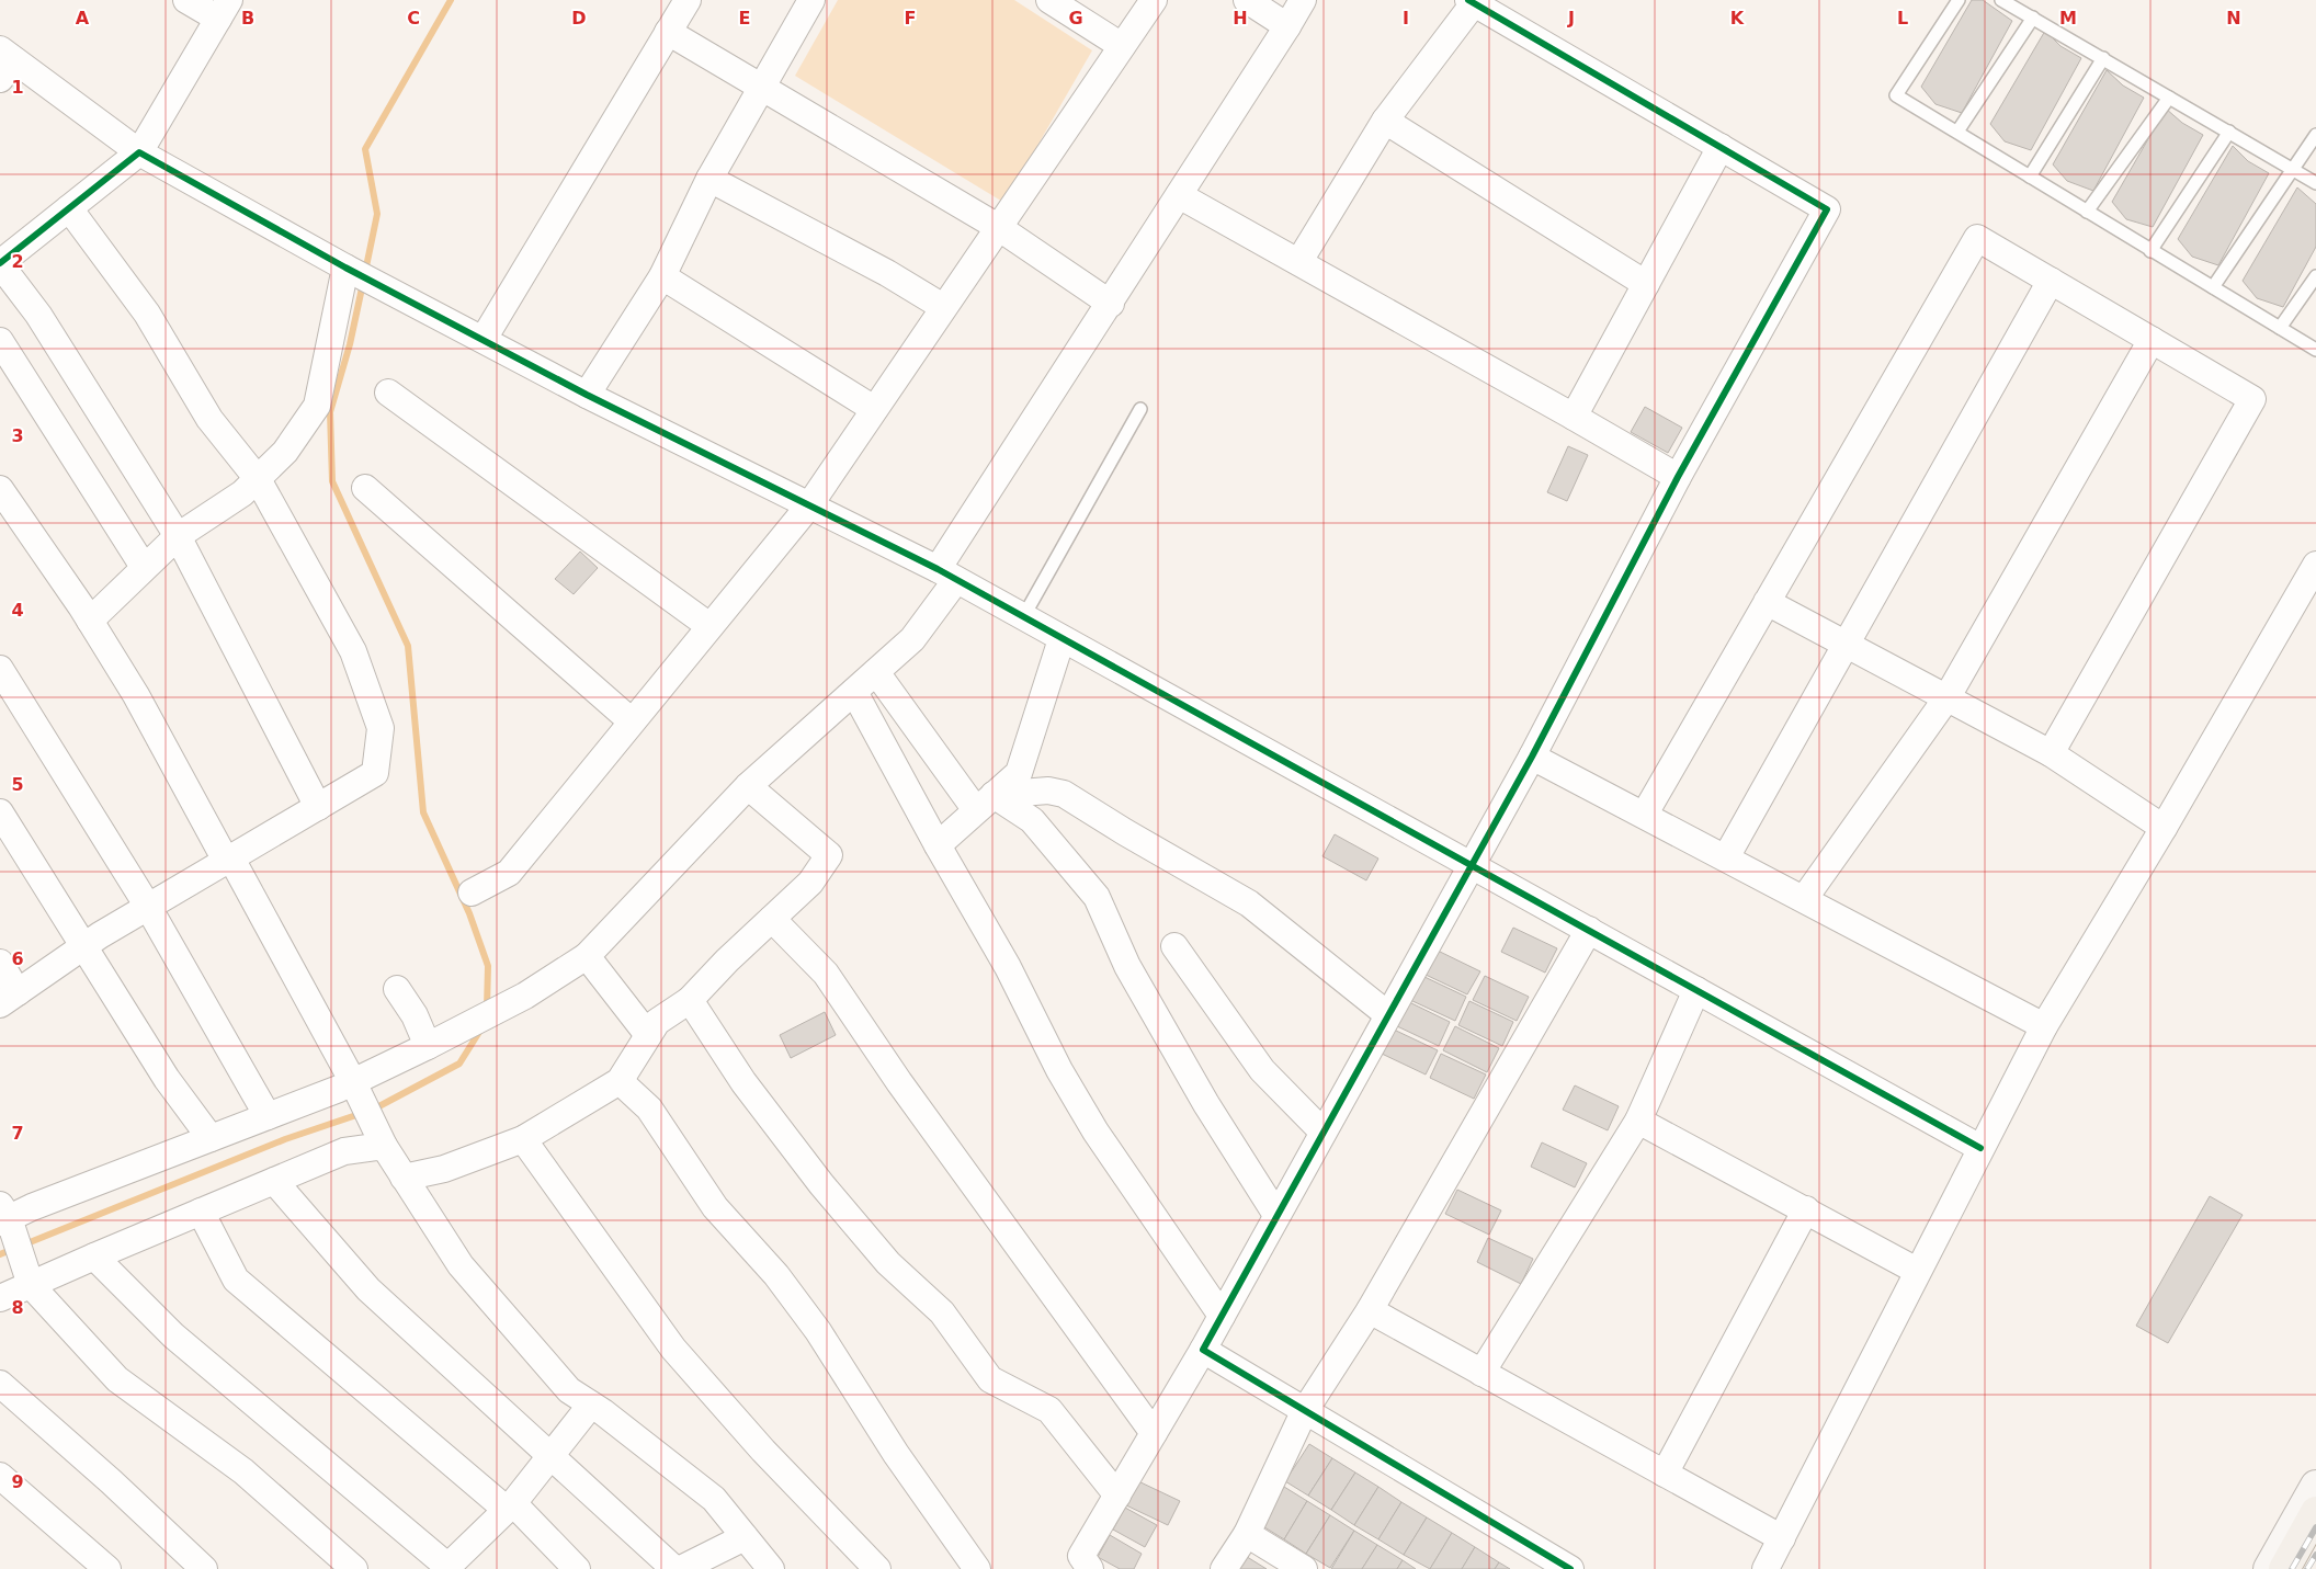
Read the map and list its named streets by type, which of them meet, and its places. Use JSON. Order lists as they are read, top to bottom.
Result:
{
  "grid": {
    "columns": [
      "A",
      "B",
      "C",
      "D",
      "E",
      "F",
      "G",
      "H",
      "I",
      "J",
      "K",
      "L",
      "M",
      "N"
    ],
    "rows": [
      "1",
      "2",
      "3",
      "4",
      "5",
      "6",
      "7",
      "8",
      "9"
    ]
  }
}
